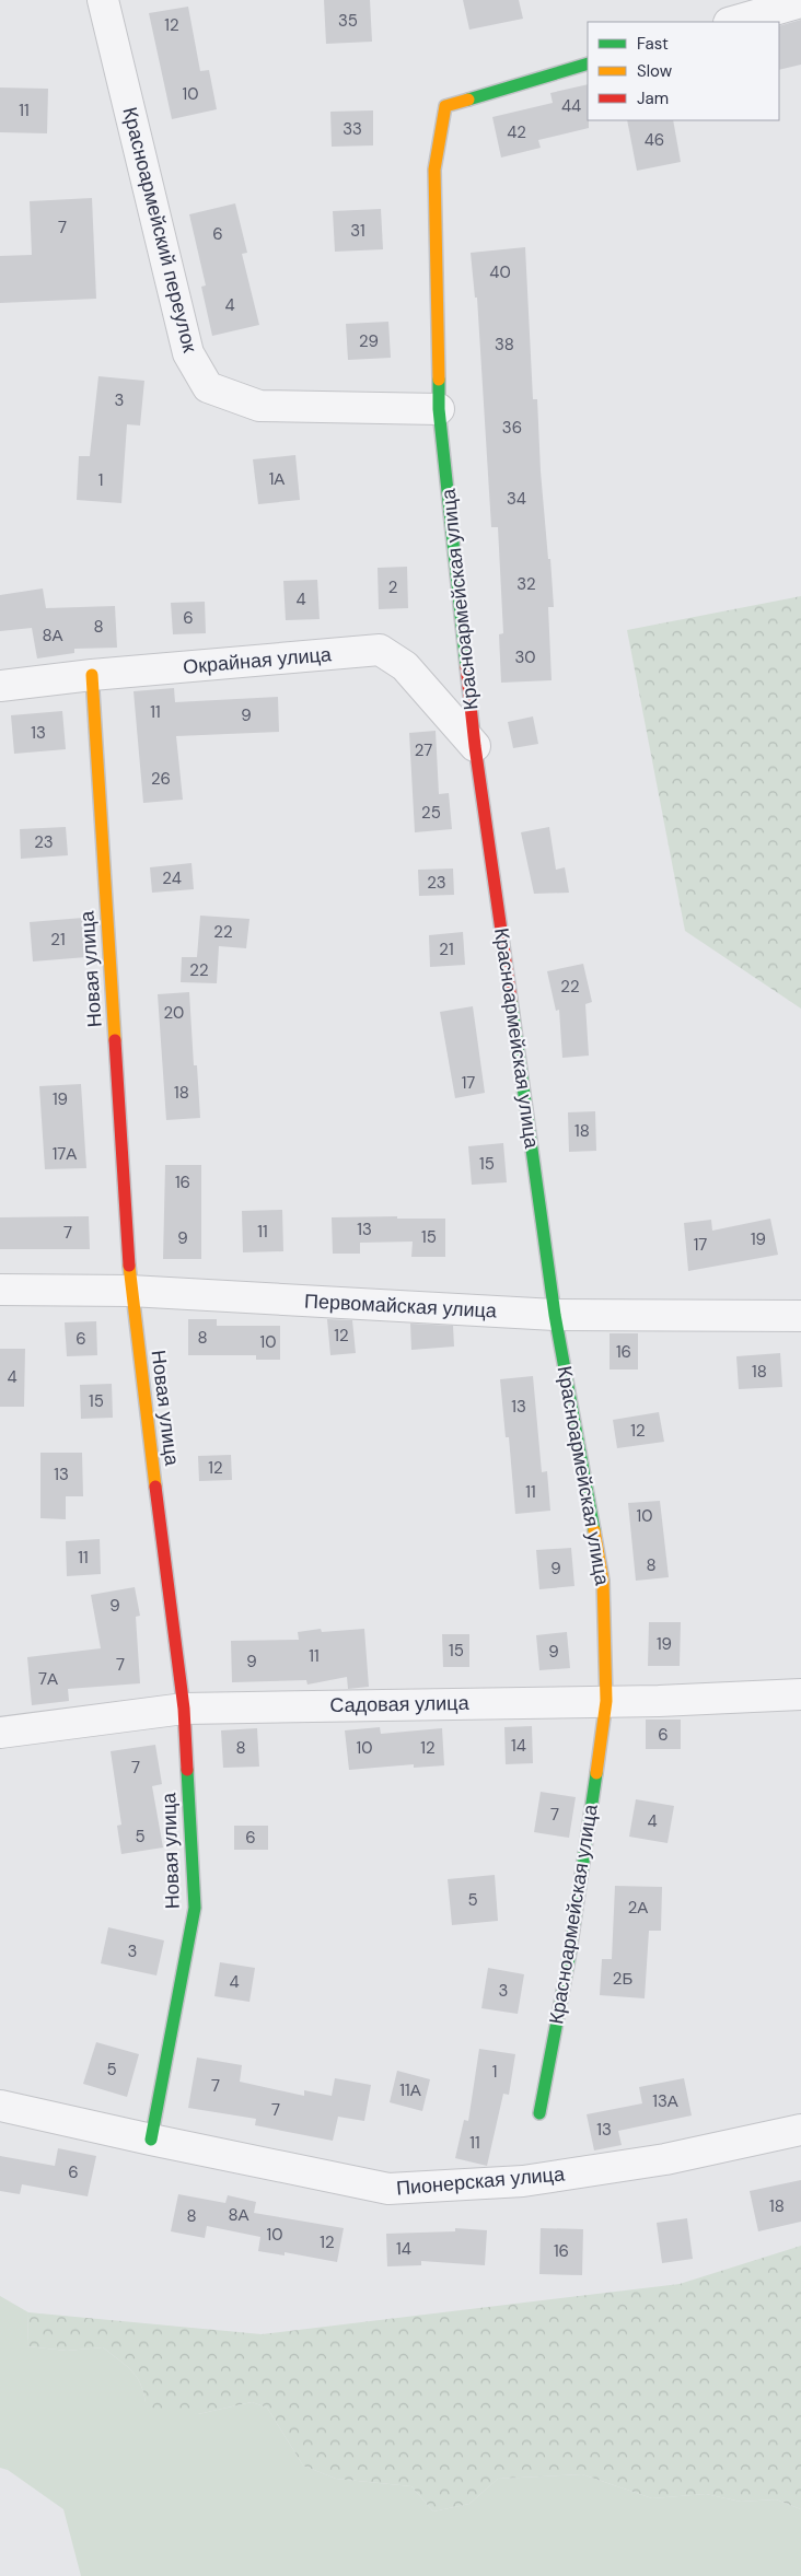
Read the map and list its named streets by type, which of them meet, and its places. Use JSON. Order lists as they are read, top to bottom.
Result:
{
  "streets": {
    "street": [
      "Красноармейский переулок",
      "Красноармейская улица",
      "Окрайная улица",
      "Новая улица",
      "Первомайская улица",
      "Садовая улица",
      "Пионерская улица"
    ]
  },
  "crossings": [
    ["Красноармейский переулок", "Красноармейская улица"],
    ["Красноармейская улица", "Окрайная улица"],
    ["Красноармейская улица", "Первомайская улица"],
    ["Красноармейская улица", "Садовая улица"],
    ["Окрайная улица", "Новая улица"],
    ["Новая улица", "Первомайская улица"],
    ["Новая улица", "Садовая улица"],
    ["Новая улица", "Пионерская улица"]
  ],
  "house_numbers": [
    "35",
    "12",
    "10",
    "44",
    "11",
    "33",
    "42",
    "46",
    "7",
    "31",
    "6",
    "40",
    "4",
    "29",
    "38",
    "3",
    "36",
    "1А",
    "1",
    "34",
    "32",
    "2",
    "4",
    "6",
    "8",
    "8А",
    "30",
    "11",
    "9",
    "13",
    "27",
    "26",
    "25",
    "23",
    "24",
    "23",
    "22",
    "21",
    "21",
    "22",
    "22",
    "20",
    "17",
    "18",
    "19",
    "18",
    "17А",
    "15",
    "16",
    "13",
    "11",
    "7",
    "15",
    "9",
    "19",
    "17",
    "12",
    "8",
    "6",
    "10",
    "16",
    "18",
    "4",
    "15",
    "13",
    "12",
    "12",
    "13",
    "11",
    "10",
    "11",
    "8",
    "9",
    "9",
    "19",
    "15",
    "9",
    "11",
    "9",
    "7",
    "7А",
    "6",
    "14",
    "8",
    "10",
    "12",
    "7",
    "7",
    "4",
    "5",
    "6",
    "5",
    "2А",
    "3",
    "2Б",
    "4",
    "3",
    "5",
    "1",
    "7",
    "11А",
    "13А",
    "7",
    "13",
    "11",
    "6",
    "18",
    "8А",
    "8",
    "10",
    "12",
    "14",
    "16"
  ],
  "legend": ["Fast", "Slow", "Jam"]
}
